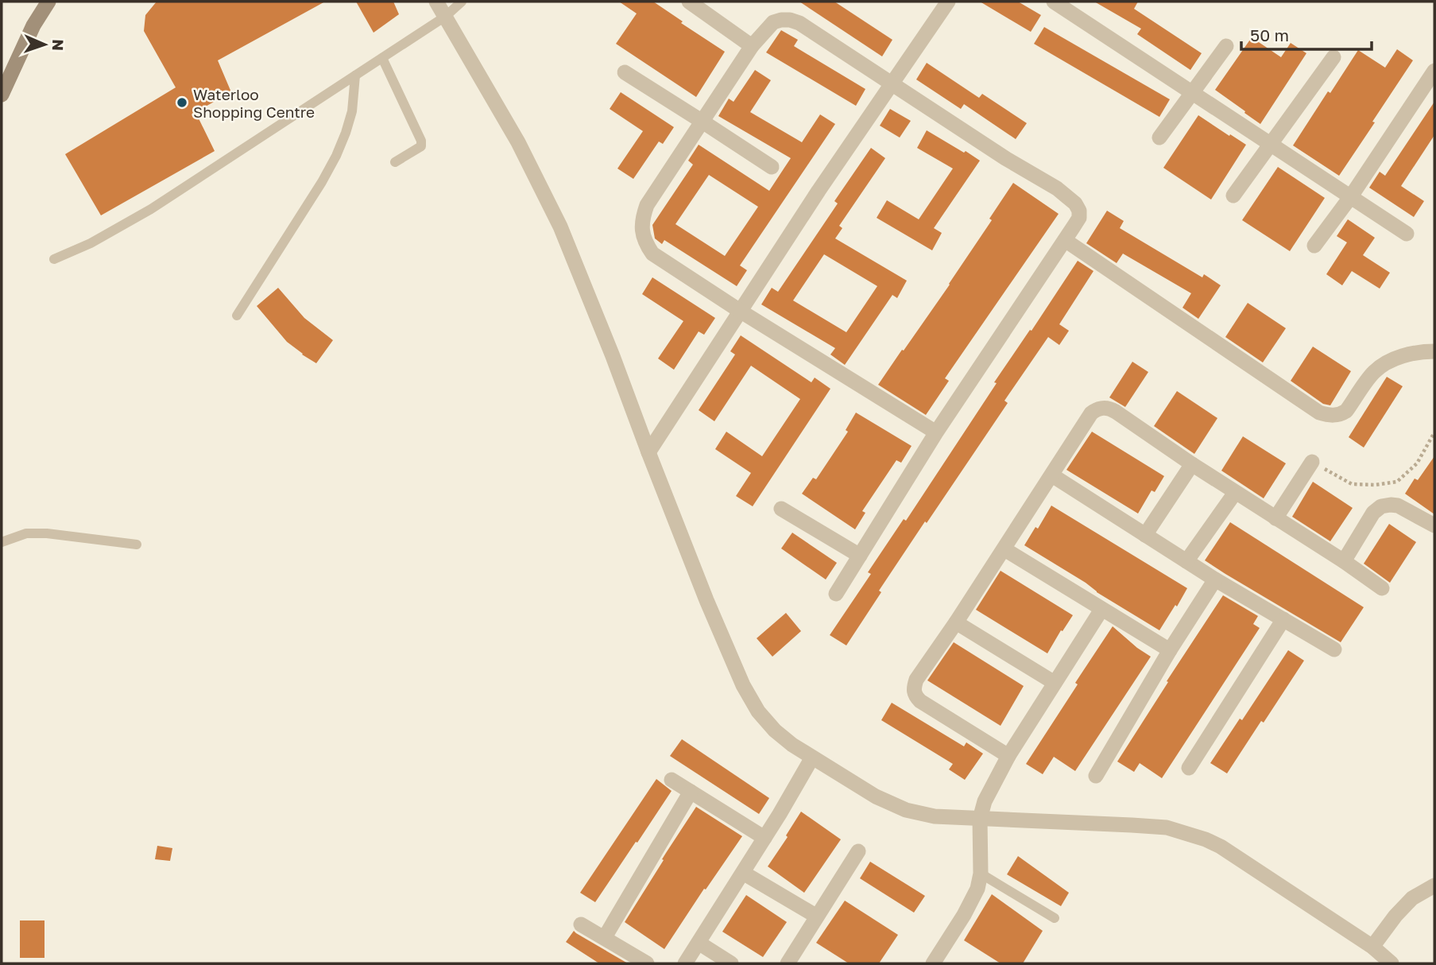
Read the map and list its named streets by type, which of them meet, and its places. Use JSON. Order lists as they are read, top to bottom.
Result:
{
  "places": ["Waterloo Shopping Centre"],
  "scale_bar": "50 m",
  "north": "right"
}
